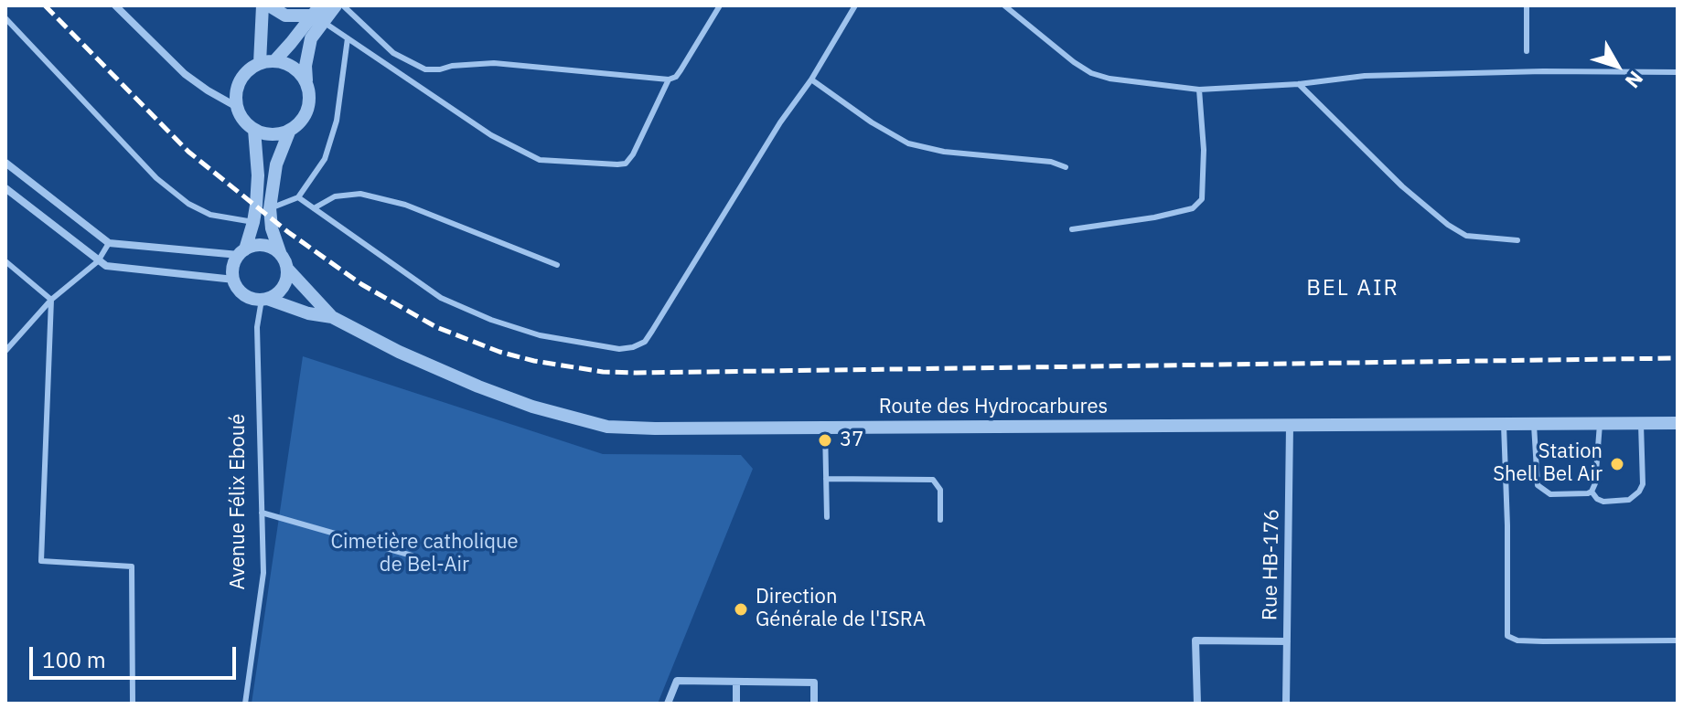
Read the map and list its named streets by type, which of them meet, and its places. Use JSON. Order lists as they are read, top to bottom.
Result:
{
  "streets": {
    "street": ["Route des Hydrocarbures", "Rue HB-176"],
    "lane": ["Avenue Félix Eboué"]
  },
  "crossings": [
    ["Route des Hydrocarbures", "Avenue Félix Eboué"],
    ["Route des Hydrocarbures", "Rue HB-176"]
  ],
  "districts": ["BEL AIR"],
  "parks": ["Cimetière catholique de Bel-Air"],
  "places": ["37", "Station Shell Bel Air", "Direction Générale de l'ISRA"],
  "scale_bar": "100 m",
  "north": "bottom right"
}
